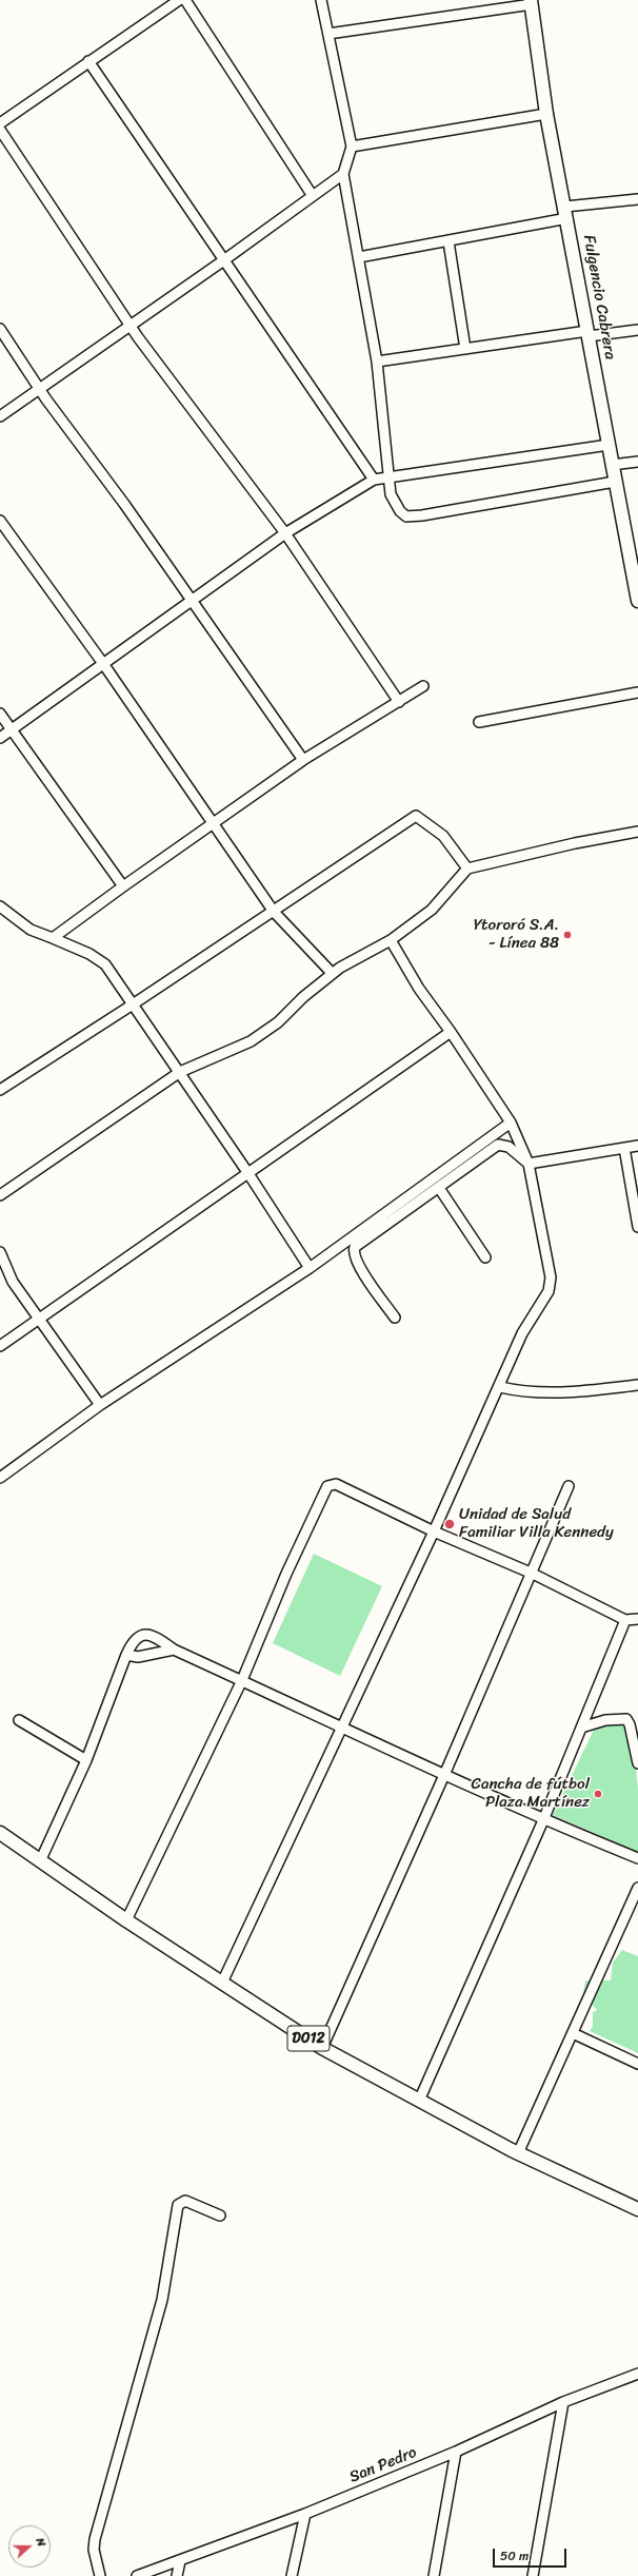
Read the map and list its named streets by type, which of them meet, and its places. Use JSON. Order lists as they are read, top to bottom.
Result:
{
  "streets": {
    "main road": ["Fulgencio Cabrera", "D012"],
    "street": ["San Pedro"]
  },
  "places": ["Ytororó S.A. - Línea 88", "Unidad de Salud Familiar Villa Kennedy", "Cancha de fútbol Plaza Martínez"],
  "scale_bar": "50 m",
  "north": "right"
}
